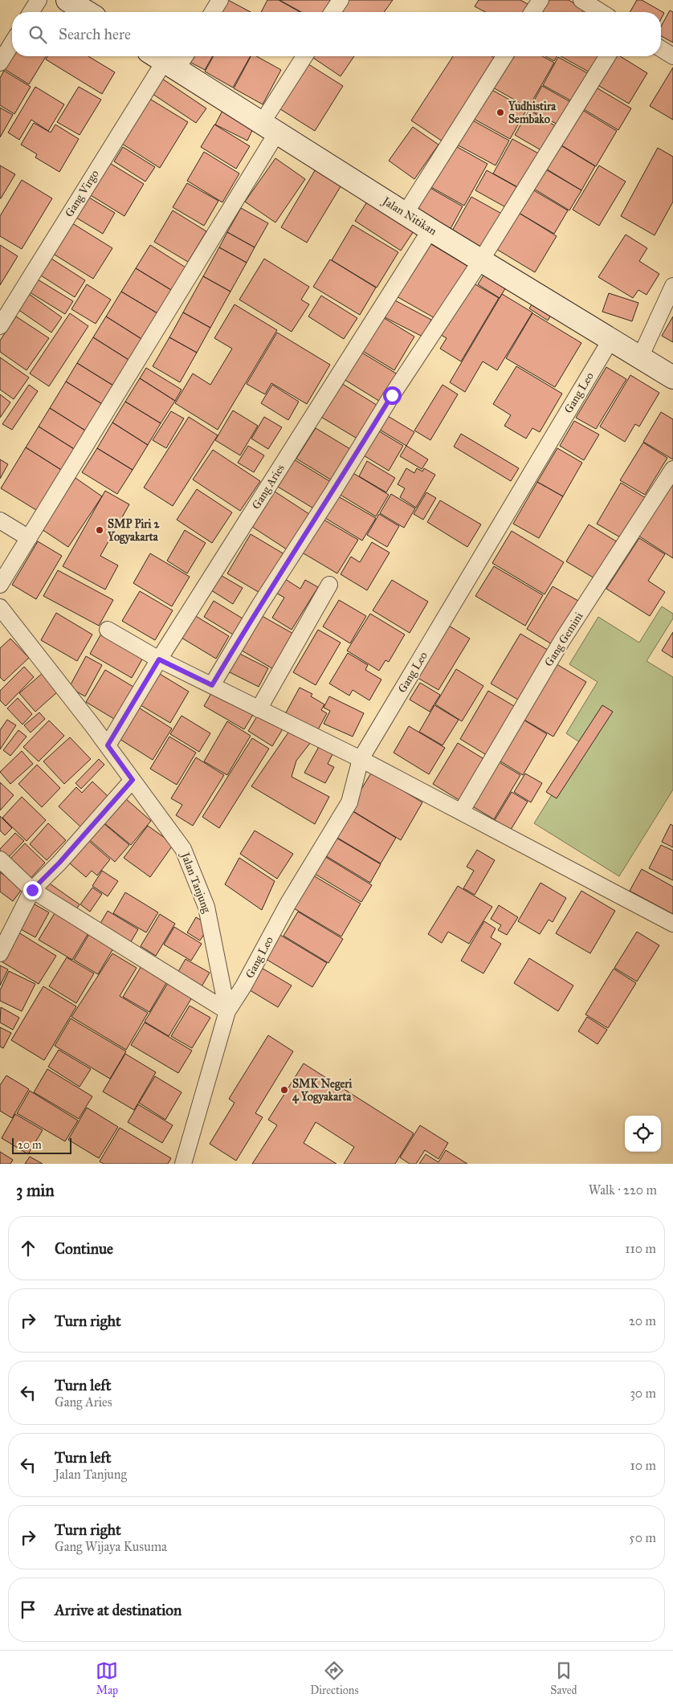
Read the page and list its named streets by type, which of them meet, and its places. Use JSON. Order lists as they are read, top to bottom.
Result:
{
  "streets": {
    "street": [
      "Gang Virgo",
      "Jalan Nitikan",
      "Gang Leo",
      "Gang Aries",
      "Gang Gemini",
      "Jalan Tanjung"
    ]
  },
  "crossings": [
    ["Gang Virgo", "Jalan Nitikan"],
    ["Jalan Nitikan", "Gang Leo"],
    ["Jalan Nitikan", "Gang Aries"],
    ["Gang Leo", "Jalan Tanjung"],
    ["Gang Aries", "Jalan Tanjung"]
  ],
  "places": ["Yudhistira Sembako", "SMP Piri 2 Yogyakarta", "SMK Negeri 4 Yogyakarta"],
  "scale_bar": "20 m",
  "page": {
    "search": "Search here",
    "scale": "20 m",
    "heading": ["3 min", "Walk · 220 m"],
    "list": [
      ["Continue", "110 m"],
      ["Turn right", "20 m"],
      ["Turn left", "Gang Aries", "30 m"],
      ["Turn left", "Jalan Tanjung", "10 m"],
      ["Turn right", "Gang Wijaya Kusuma", "50 m"],
      "Arrive at destination"
    ],
    "nav": ["Map", "Directions", "Saved"]
  }
}
